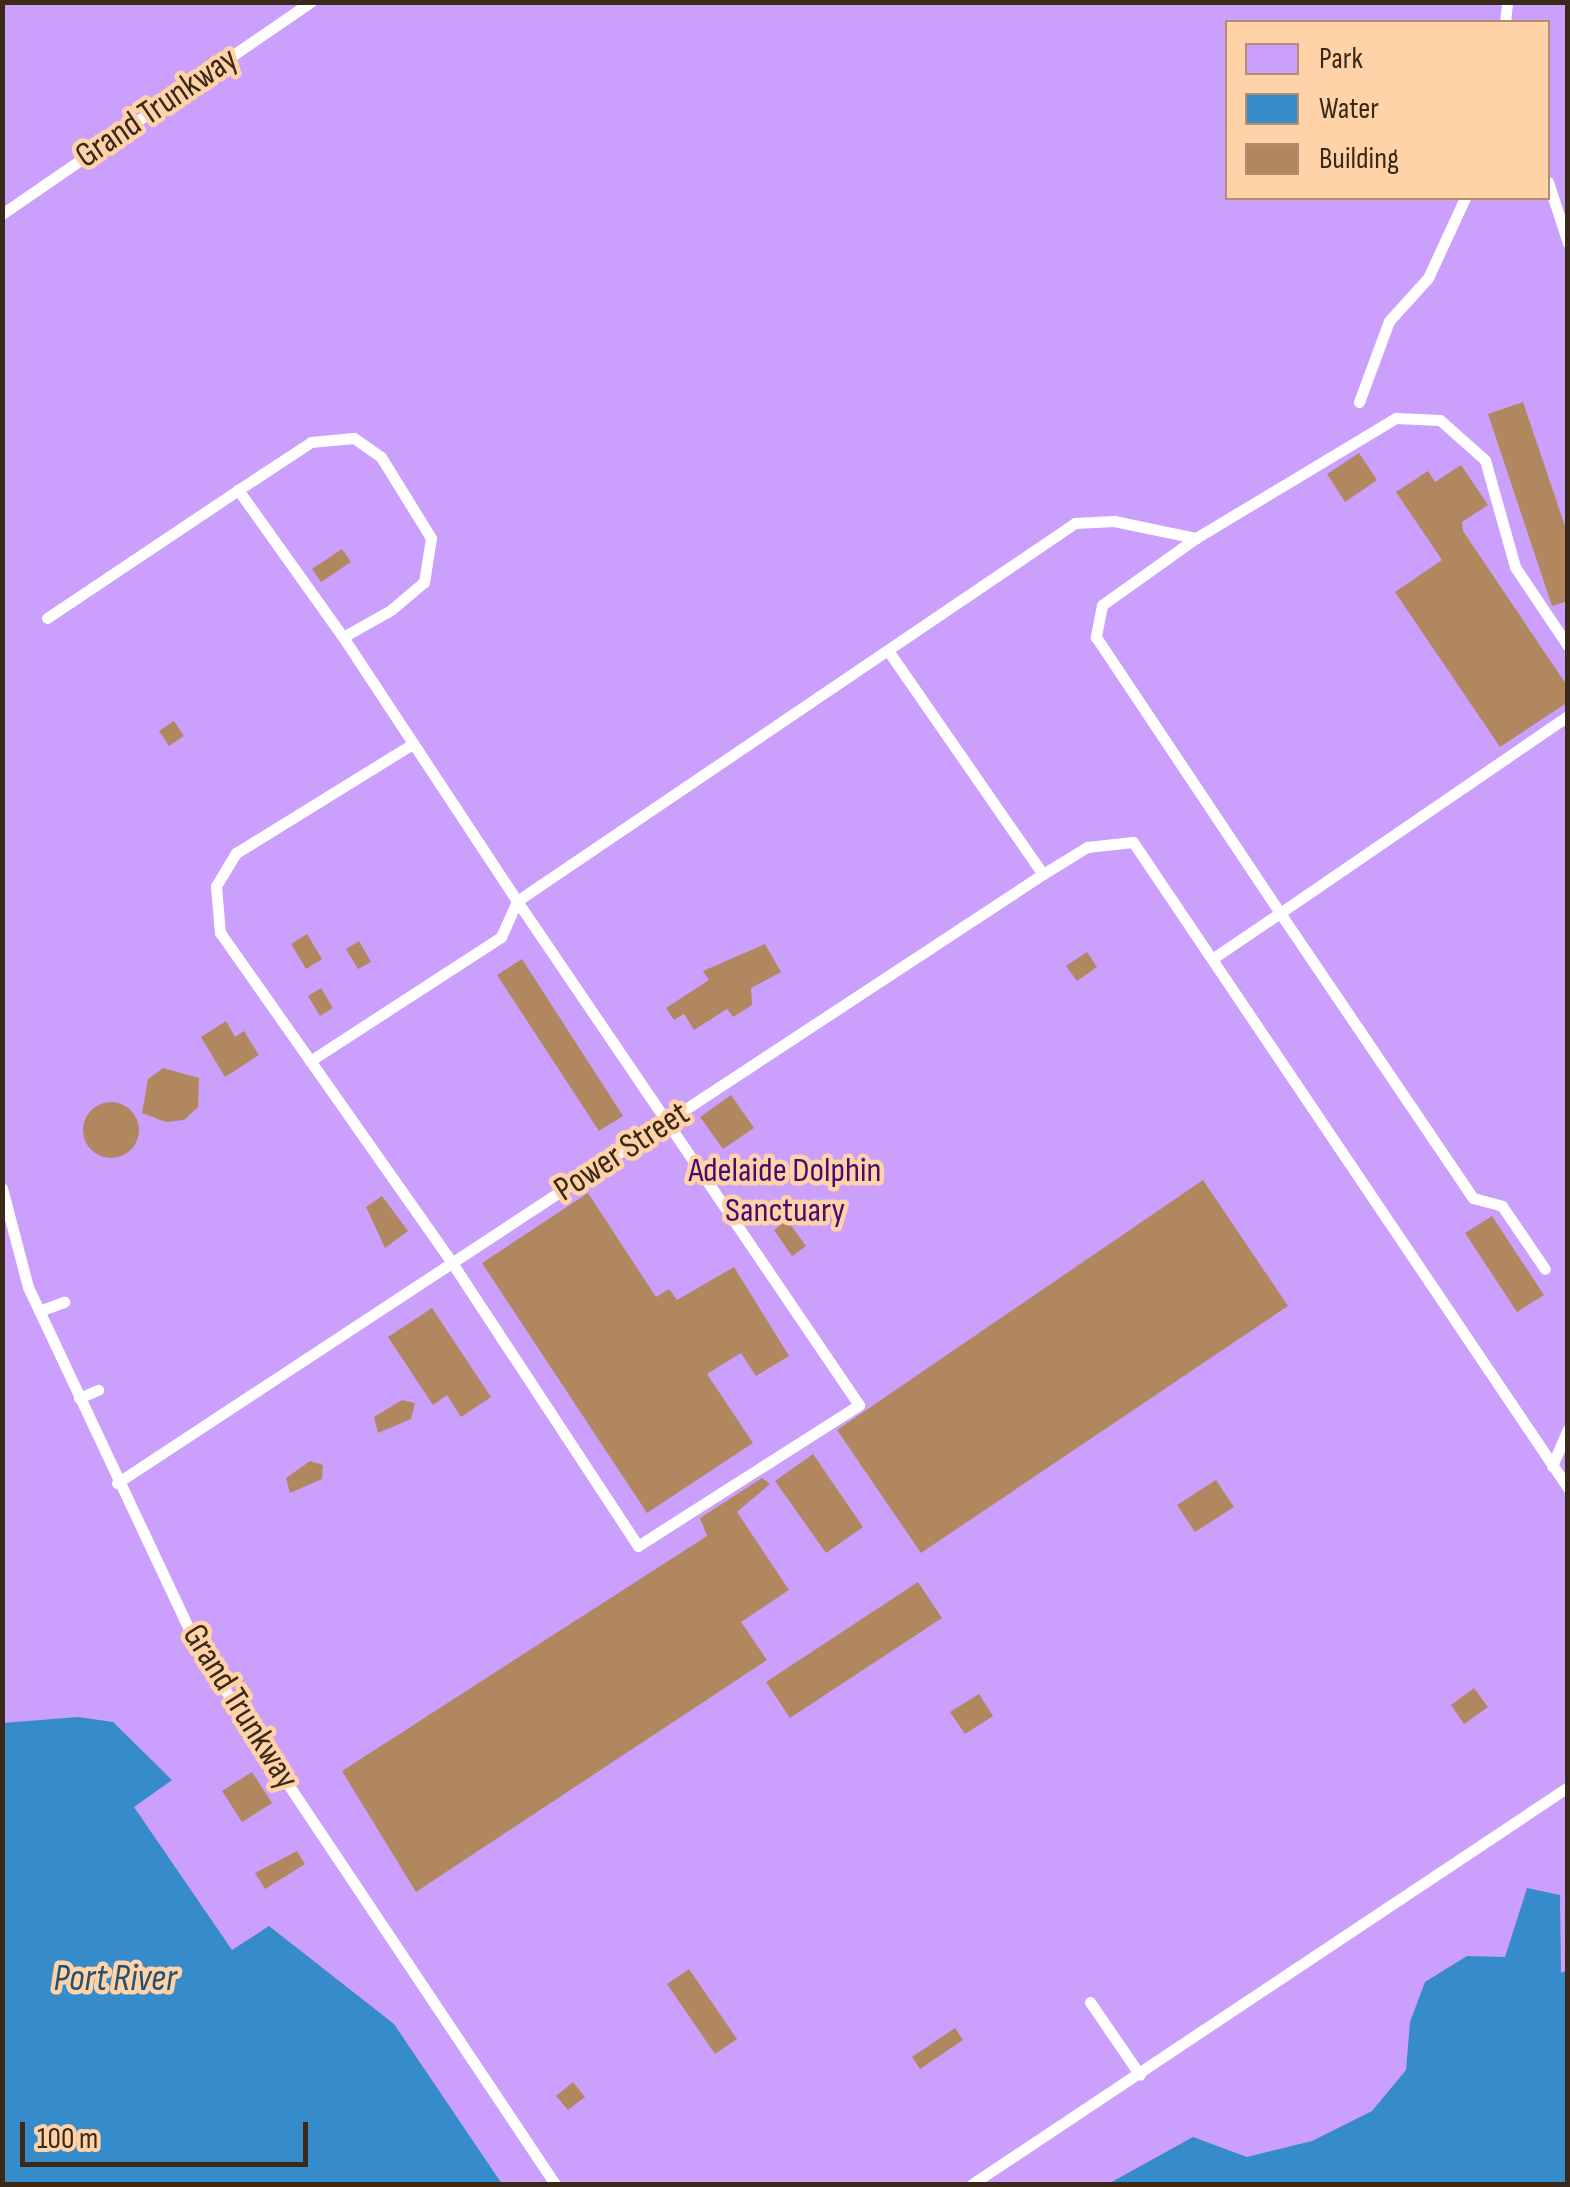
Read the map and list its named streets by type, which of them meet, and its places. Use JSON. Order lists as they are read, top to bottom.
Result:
{
  "streets": {
    "lane": ["Grand Trunkway", "Power Street"]
  },
  "crossings": [
    ["Grand Trunkway", "Power Street"]
  ],
  "water": ["Port River"],
  "parks": ["Adelaide Dolphin Sanctuary"],
  "legend": ["Park", "Water", "Building"],
  "scale_bar": "100 m"
}
